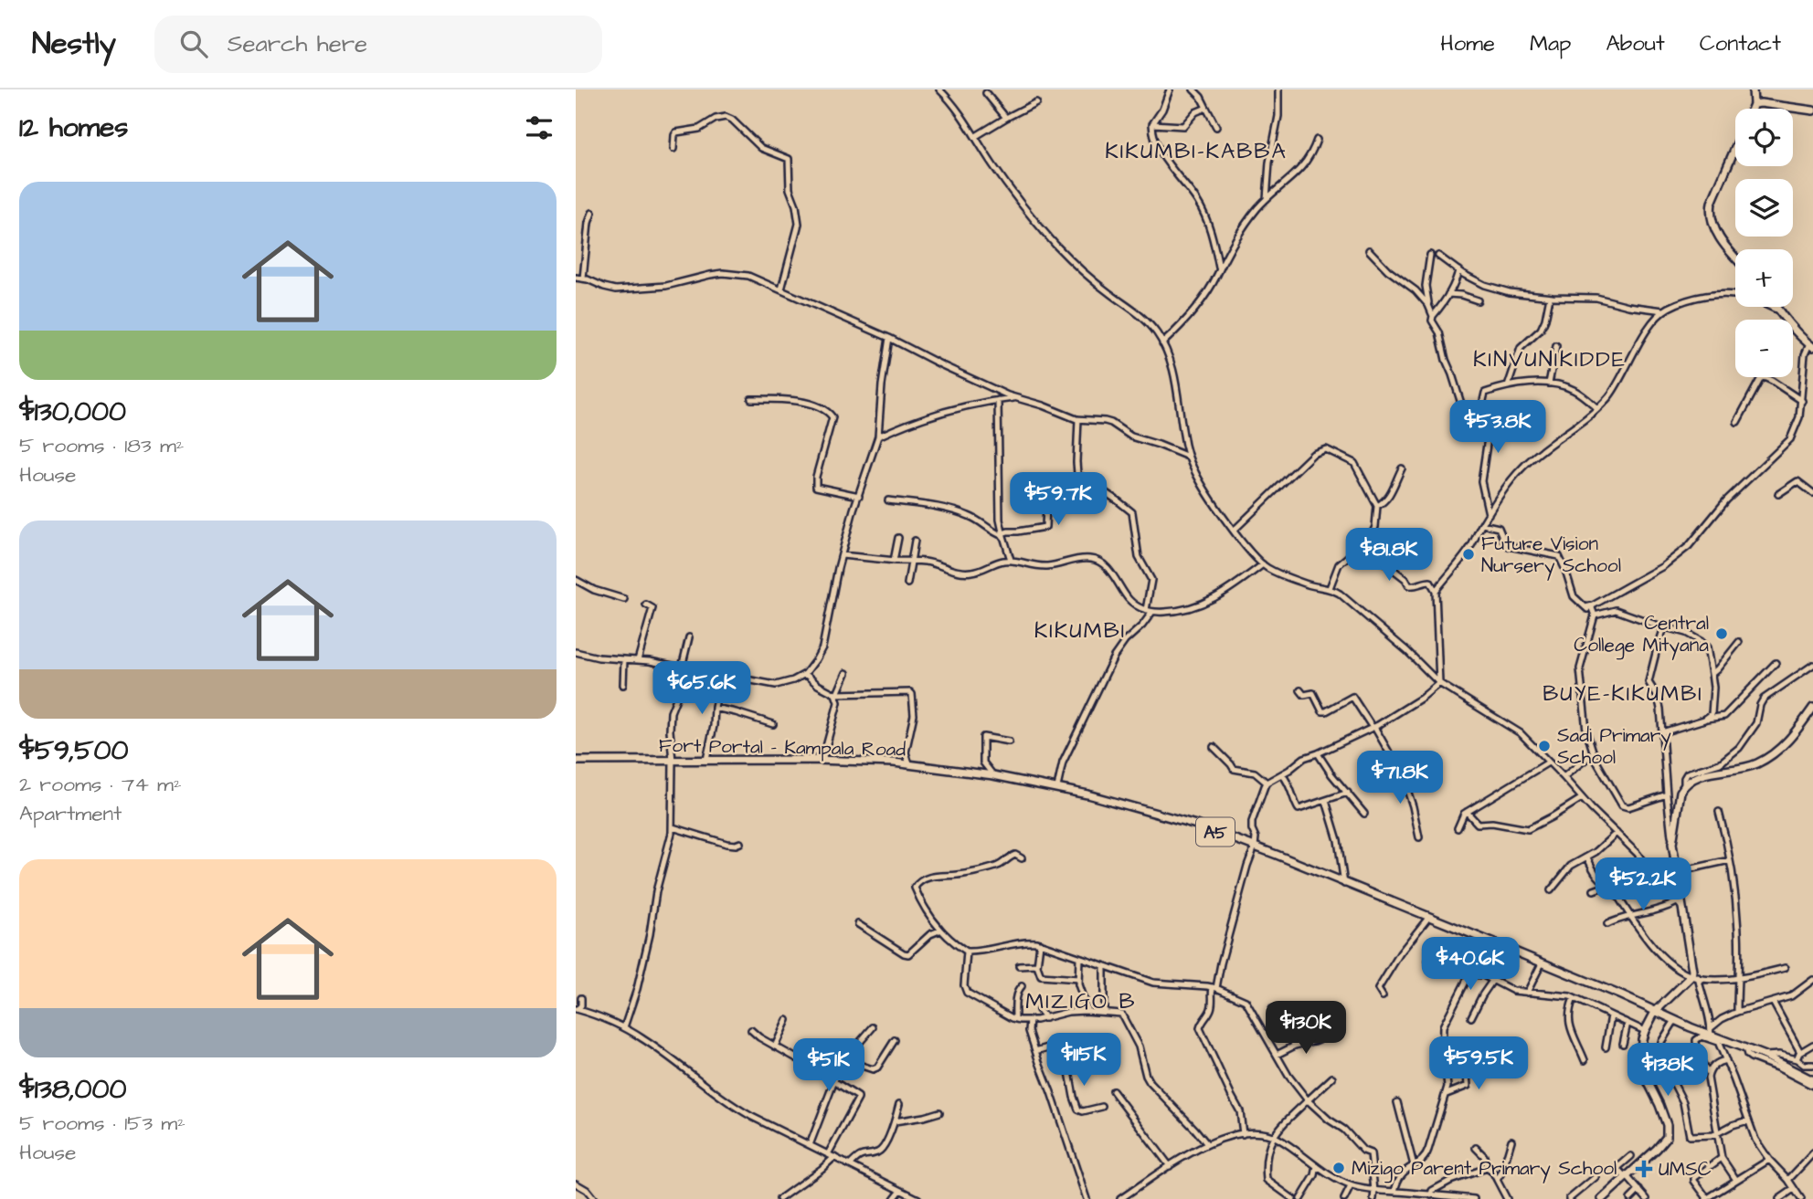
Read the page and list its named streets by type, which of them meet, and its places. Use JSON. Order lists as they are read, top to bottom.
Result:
{
  "streets": {
    "main road": ["Fort Portal - Kampala Road", "A5"]
  },
  "districts": [
    "KIKUMBI-KABBA",
    "KINVUNIKIDDE",
    "KIKUMBI",
    "BUYE-KIKUMBI",
    "MIZIGO B"
  ],
  "places": {
    "other": [
      "Future Vision Nursery School",
      "Central College Mityana",
      "Sadi Primary School",
      "Mizigo Parent Primary School"
    ],
    "health": ["UMSC"]
  },
  "page": {
    "header": "Nestly",
    "search": "Search here",
    "nav": [
      "Home",
      "Map",
      "About",
      "Contact"
    ],
    "heading": "12 homes",
    "map_buttons": ["+", "−"],
    "list": [
      {
        "name": "$130,000",
        "note": "5 rooms · 183 m² · House"
      },
      {
        "name": "$59,500",
        "note": "2 rooms · 74 m² · Apartment"
      },
      {
        "name": "$138,000",
        "note": "5 rooms · 153 m² · House"
      }
    ],
    "price": [
      "$53.8K",
      "$59.7K",
      "$81.8K",
      "$65.6K",
      "$71.8K",
      "$52.2K",
      "$40.6K",
      "$130K",
      "$115K",
      "$59.5K",
      "$51K",
      "$138K"
    ]
  }
}
